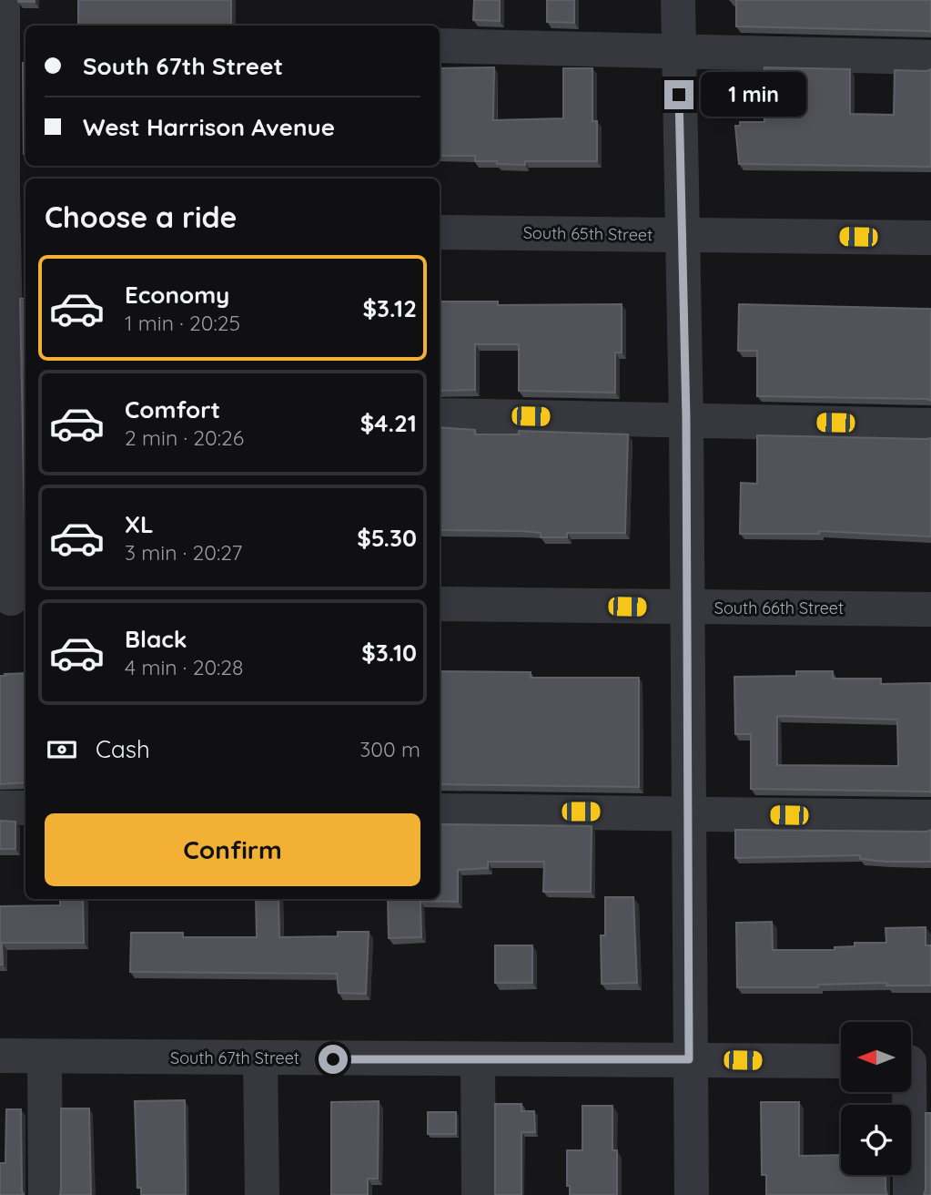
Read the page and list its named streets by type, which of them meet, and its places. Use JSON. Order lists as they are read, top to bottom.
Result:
{
  "streets": {
    "street": ["South 65th Street", "South 66th Street", "South 67th Street"]
  },
  "north": "left",
  "page": {
    "banner": ["South 67th Street", "West Harrison Avenue"],
    "bubble": "1 min",
    "heading": "Choose a ride",
    "list": [
      {
        "name": "Economy",
        "note": "1 min · 20:25",
        "value": "$3.12"
      },
      {
        "name": "Comfort",
        "note": "2 min · 20:26",
        "value": "$4.21"
      },
      {
        "name": "XL",
        "note": "3 min · 20:27",
        "value": "$5.30"
      },
      {
        "name": "Black",
        "note": "4 min · 20:28",
        "value": "$3.10"
      }
    ],
    "pay": ["Cash", "300 m"],
    "buttons": "Confirm"
  }
}
